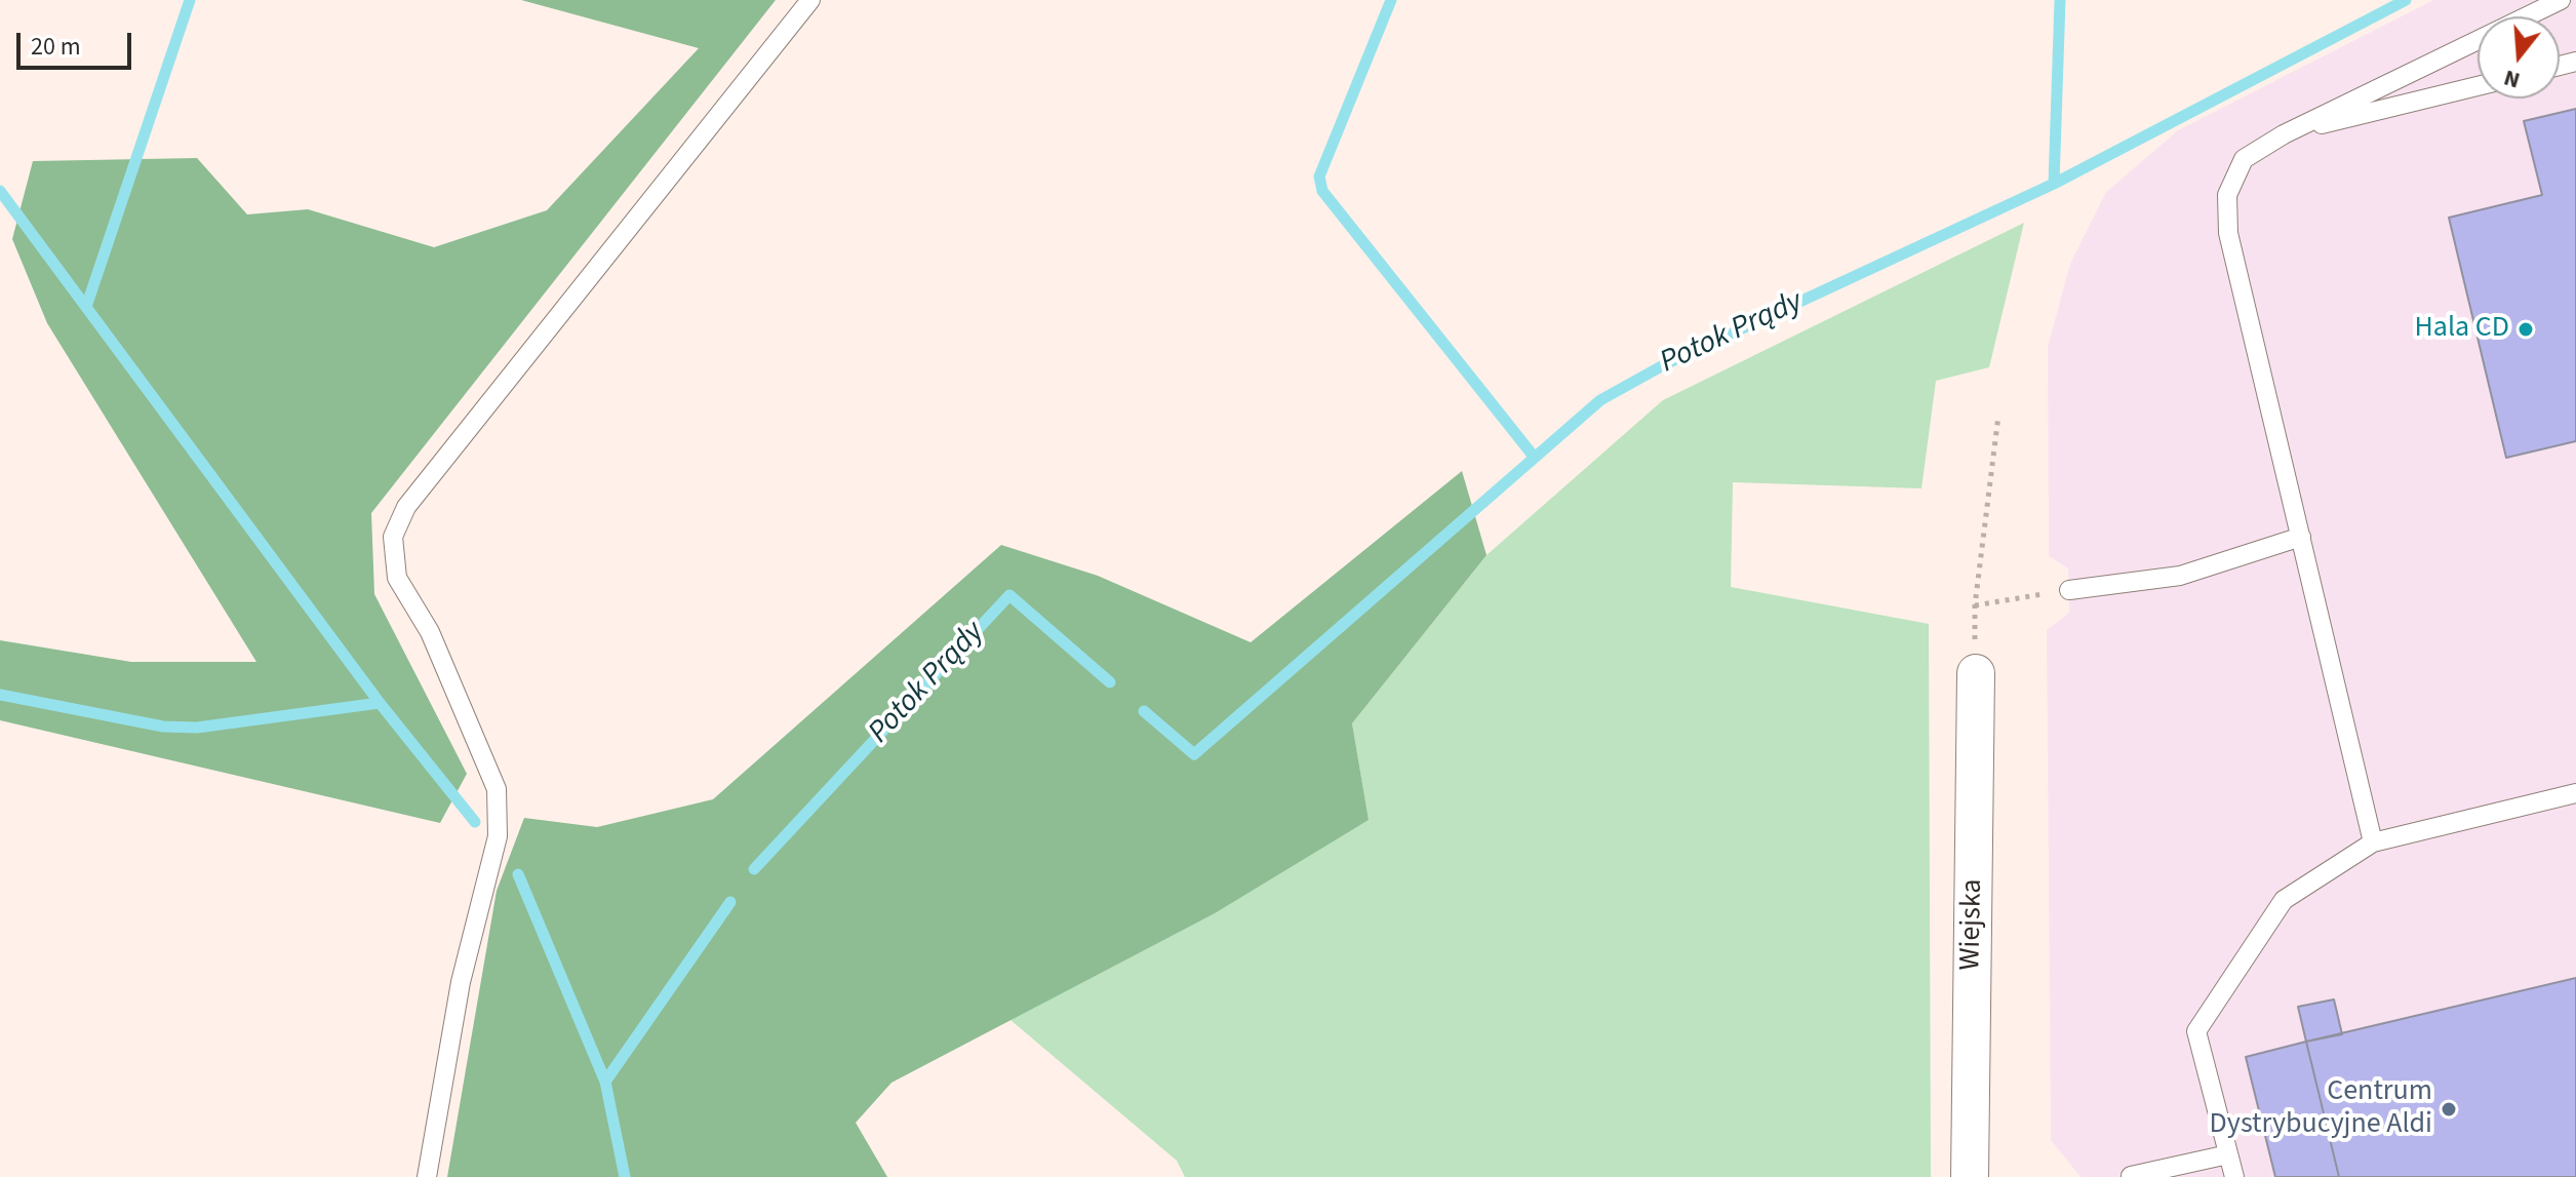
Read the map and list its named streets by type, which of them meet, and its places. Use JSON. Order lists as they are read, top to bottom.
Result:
{
  "streets": {
    "street": ["Wiejska"]
  },
  "water": ["Potok Prądy"],
  "places": ["Hala CD", "Centrum Dystrybucyjne Aldi"],
  "scale_bar": "20 m",
  "north": "bottom"
}
